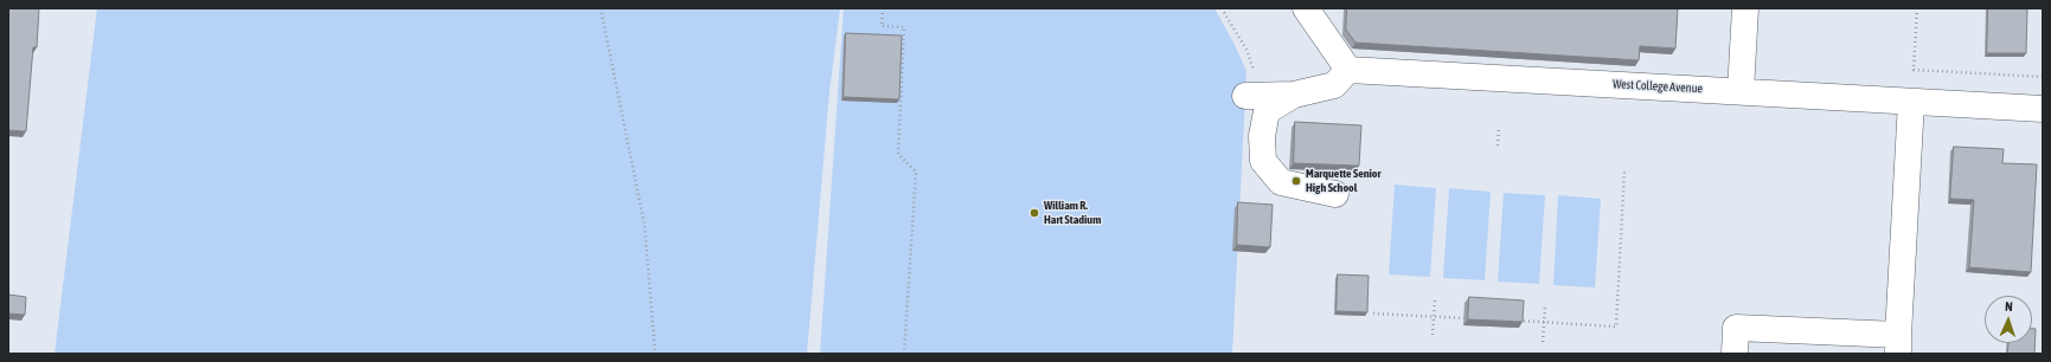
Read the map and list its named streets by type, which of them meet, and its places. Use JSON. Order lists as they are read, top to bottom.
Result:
{
  "streets": {
    "street": ["West College Avenue"]
  },
  "places": ["Marquette Senior High School", "William R. Hart Stadium"],
  "north": "top"
}
